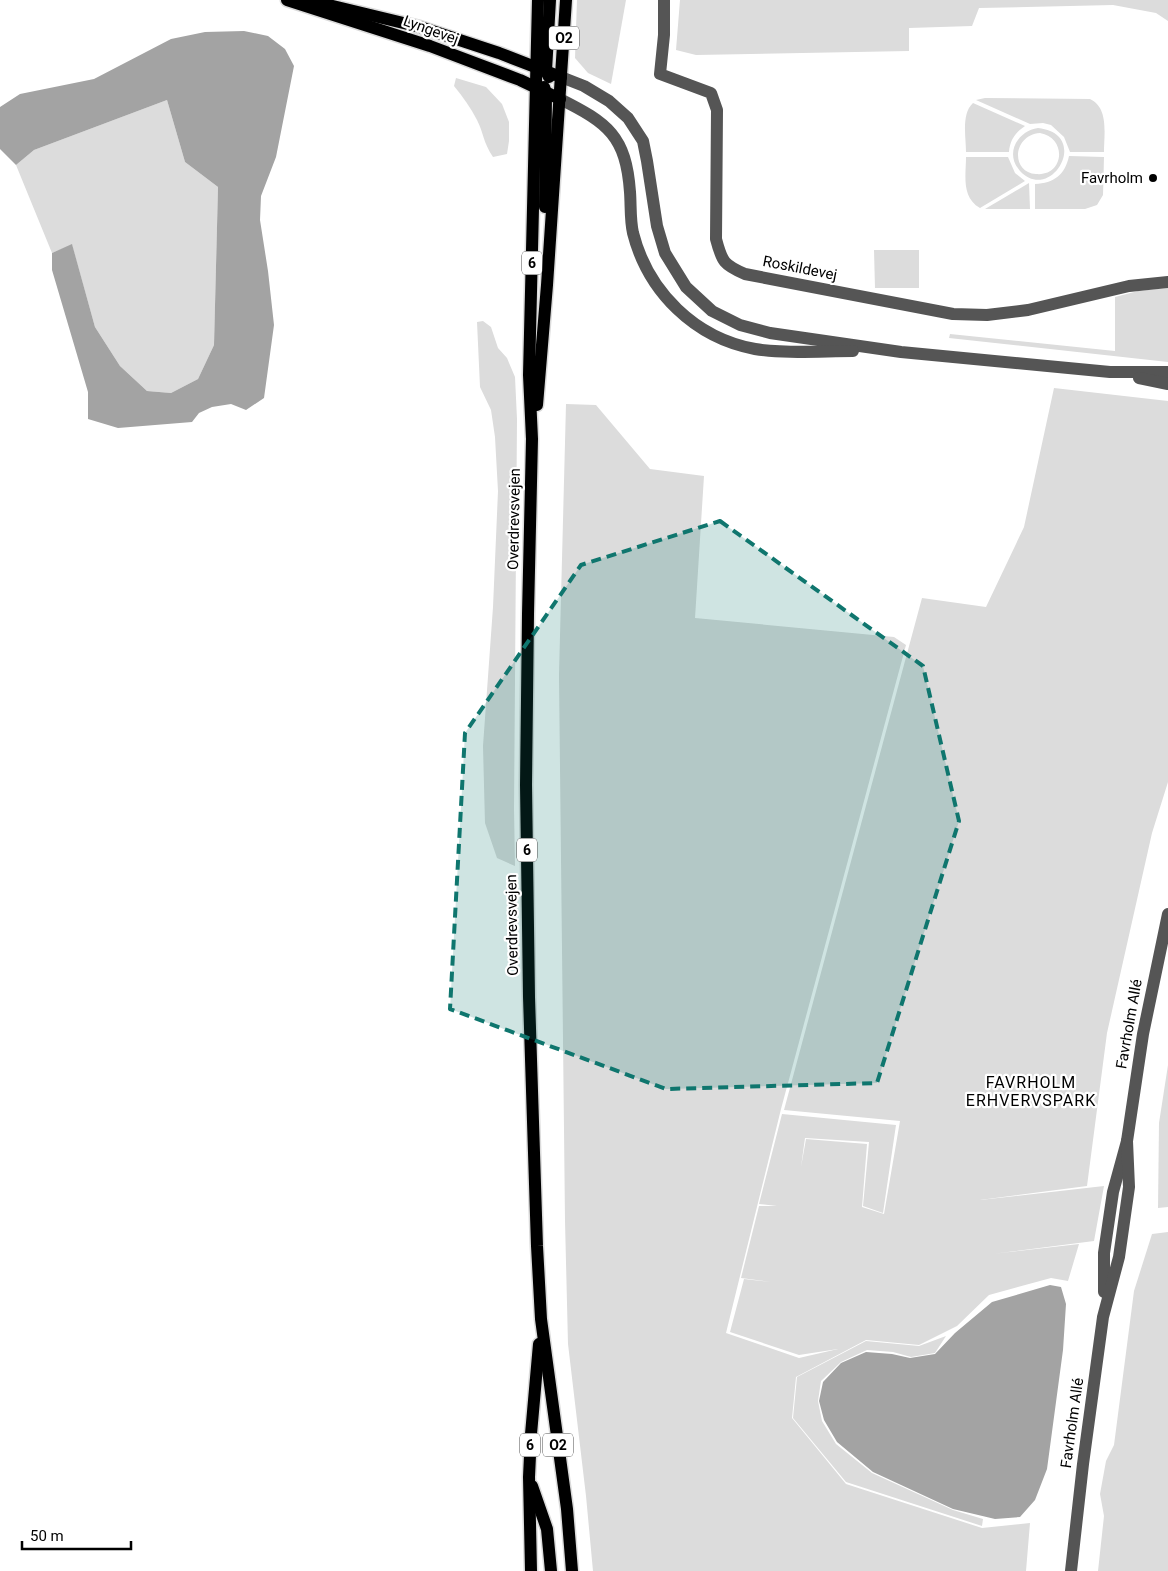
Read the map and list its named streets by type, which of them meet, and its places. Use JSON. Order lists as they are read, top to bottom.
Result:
{
  "streets": {
    "main road": [
      "Lyngevej",
      "O2",
      "6",
      "Overdrevsvejen"
    ],
    "street": ["Roskildevej", "Favrholm Allé"]
  },
  "crossings": [
    ["Lyngevej", "O2"],
    ["Lyngevej", "Overdrevsvejen"],
    ["O2", "Overdrevsvejen"]
  ],
  "districts": ["FAVRHOLM ERHVERVSPARK"],
  "places": ["Favrholm"],
  "scale_bar": "50 m"
}
